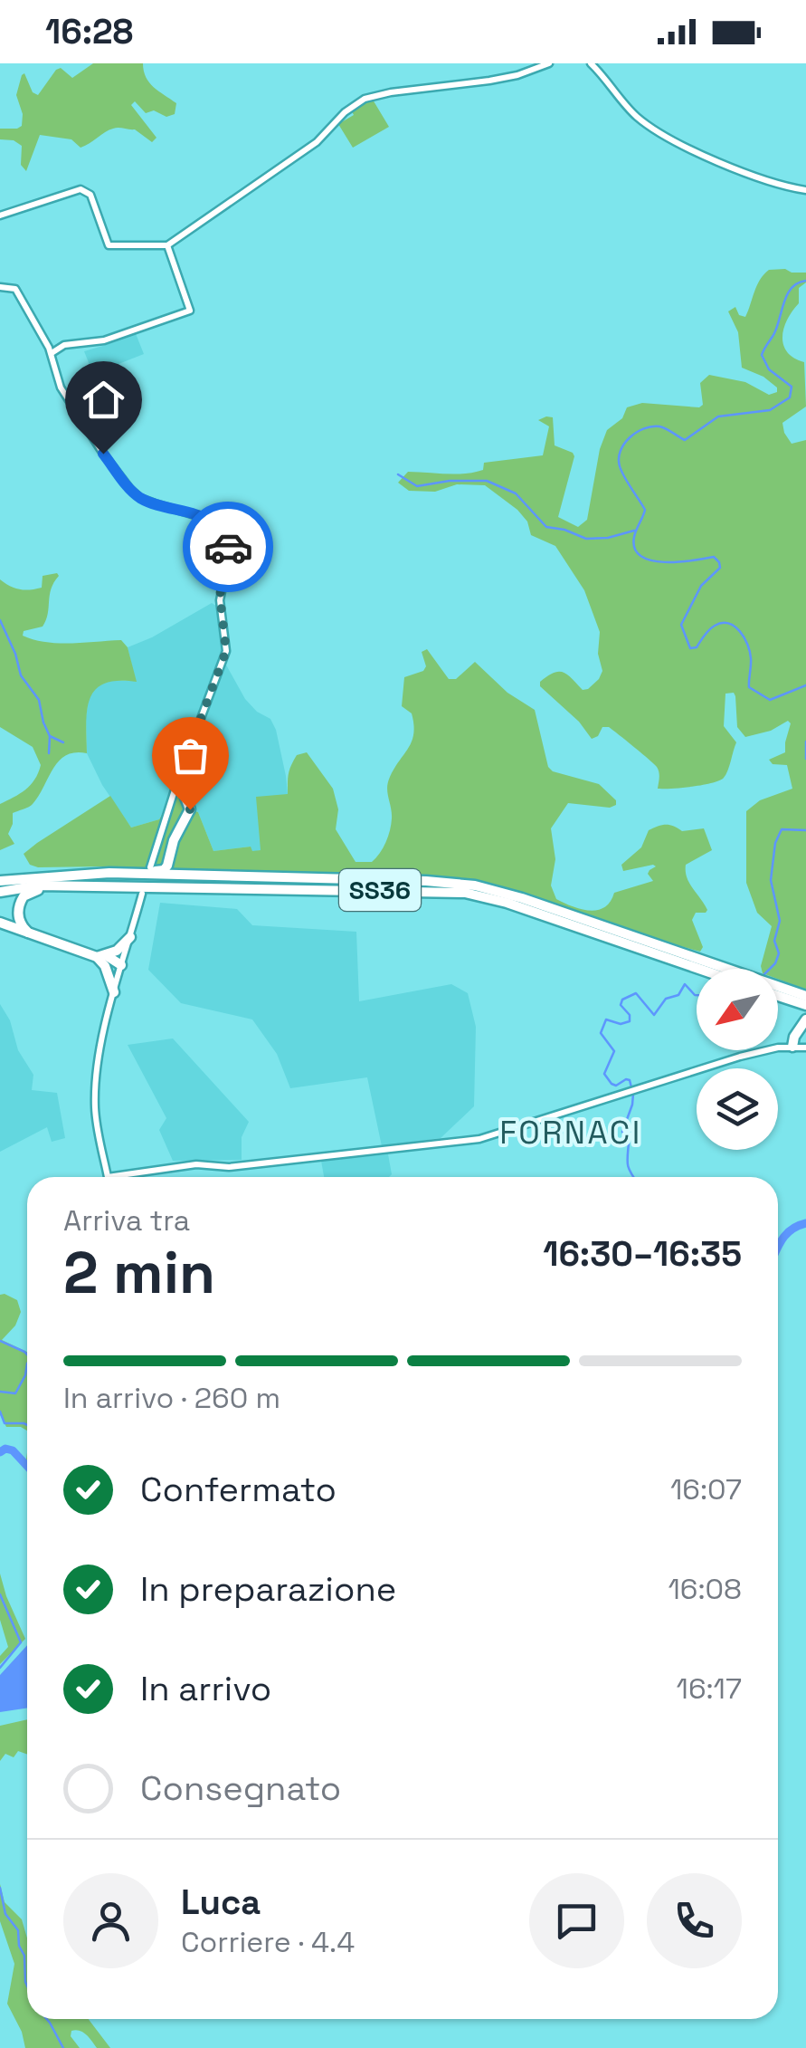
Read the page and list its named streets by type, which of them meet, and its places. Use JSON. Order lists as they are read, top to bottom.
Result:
{
  "streets": {
    "highway": ["SS36"]
  },
  "districts": ["FORNACI"],
  "north": "bottom left",
  "page": {
    "status": "16:28",
    "heading": ["2 min", "Arriva tra", "16:30–16:35"],
    "panel": ["Luca", "Corriere · 4.4"],
    "bar": "In arrivo · 260 m",
    "list": [
      ["Confermato", "16:07"],
      ["In preparazione", "16:08"],
      ["In arrivo", "16:17"],
      "Consegnato"
    ]
  }
}
